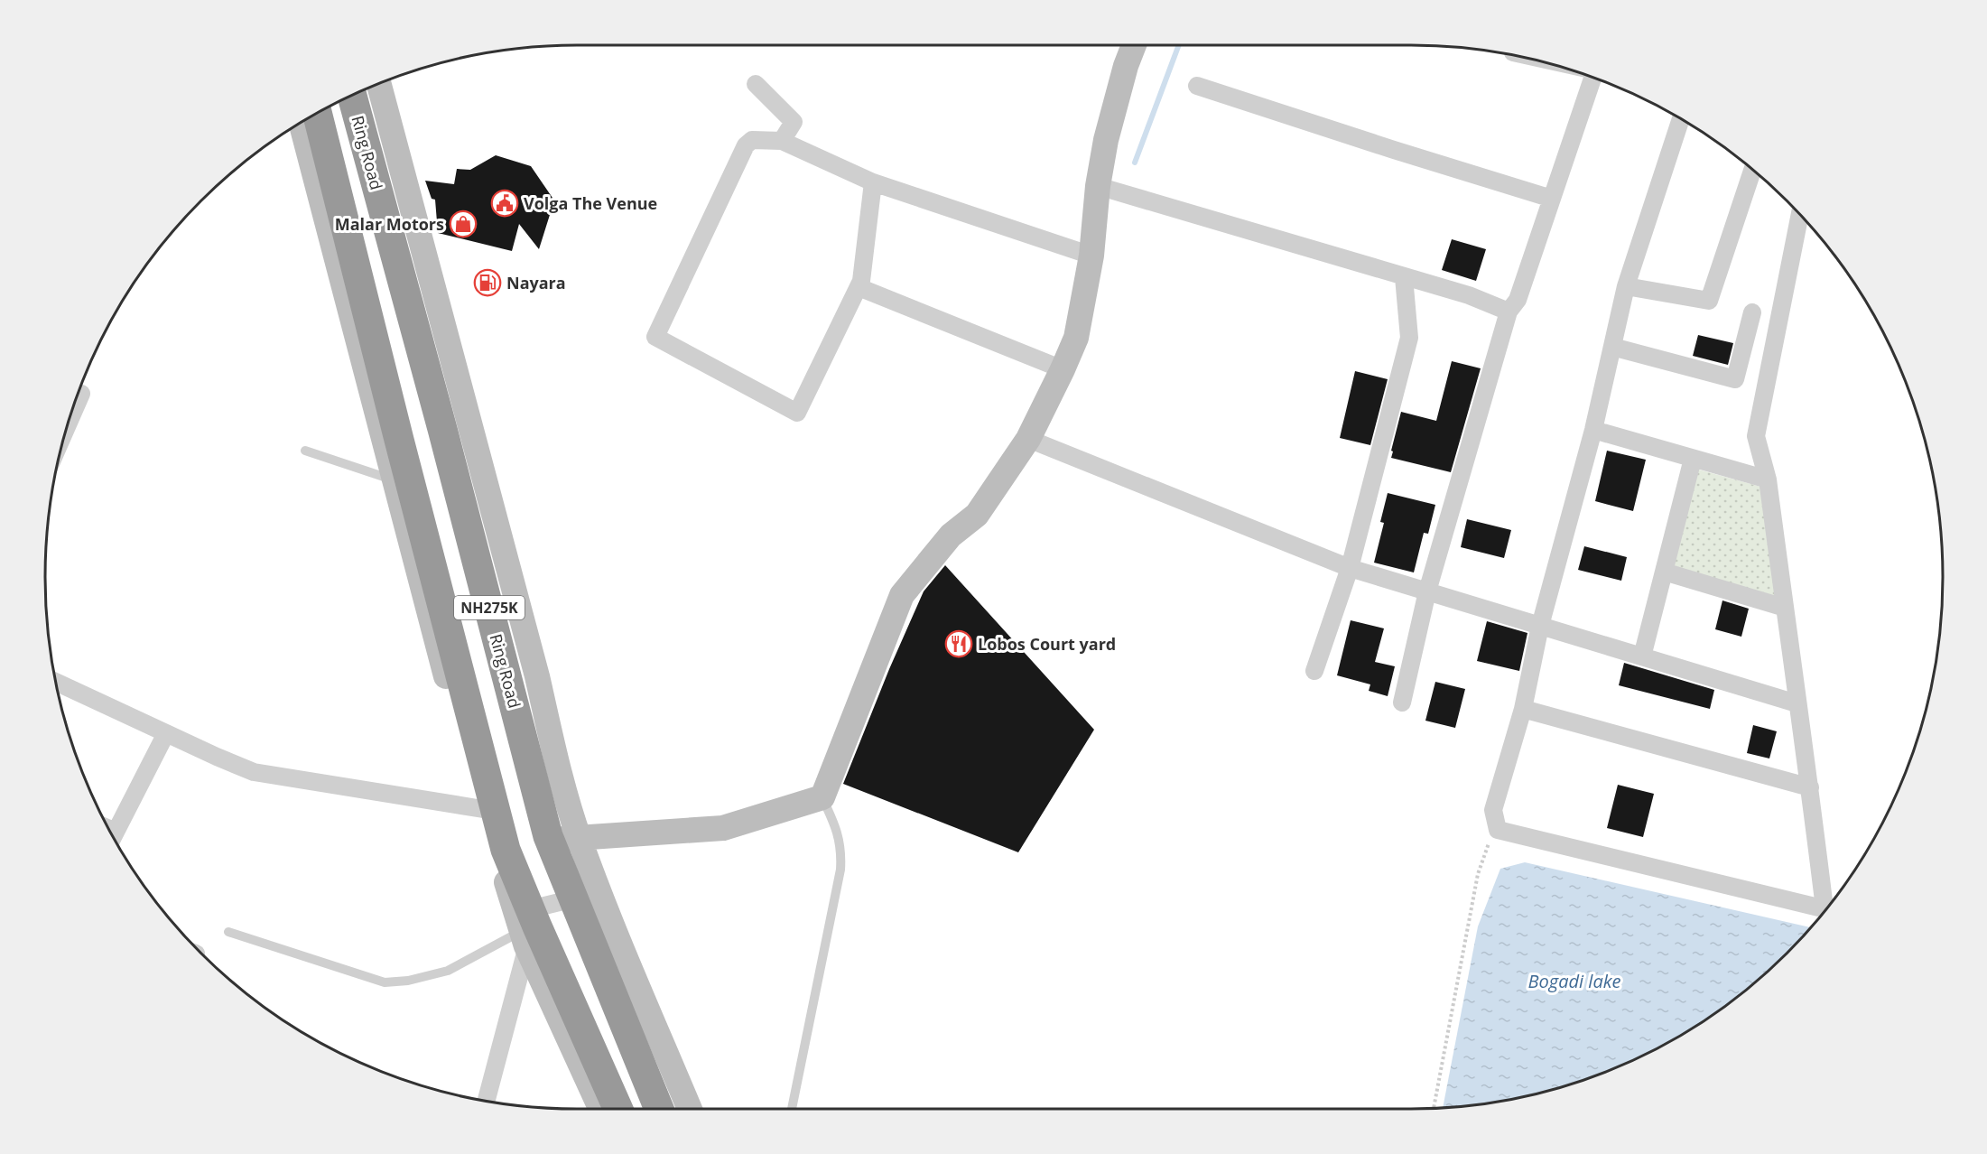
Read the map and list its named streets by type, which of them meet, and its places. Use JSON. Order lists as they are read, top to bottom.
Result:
{
  "streets": {
    "highway": ["Ring Road", "NH275K"]
  },
  "water": ["Bogadi lake"],
  "places": {
    "public building": ["Volga The Venue"],
    "shop": ["Malar Motors"],
    "fuel station": ["Nayara"],
    "restaurant": ["Lobos Court yard"]
  }
}
